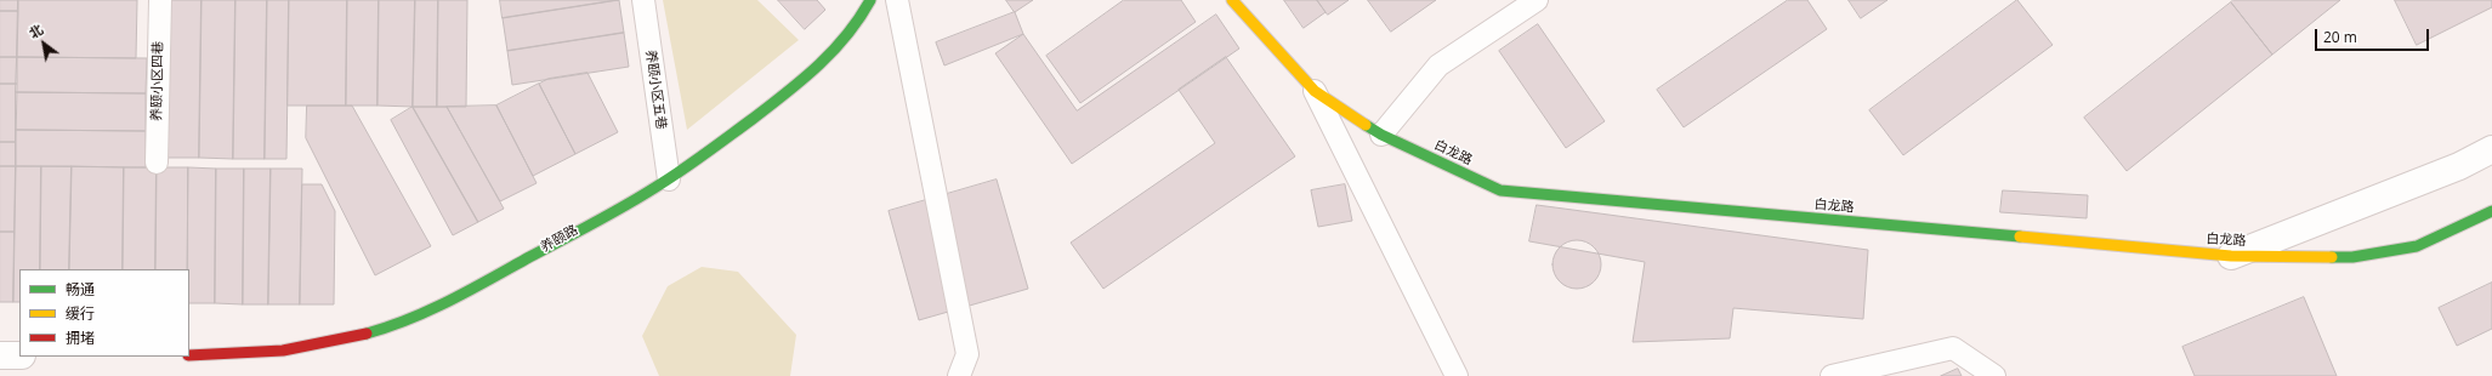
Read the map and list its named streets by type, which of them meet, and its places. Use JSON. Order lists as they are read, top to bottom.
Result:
{
  "streets": {
    "street": ["白龙路", "养颐路"],
    "lane": ["养颐小区四巷", "养颐小区五巷"]
  },
  "crossings": [
    ["养颐小区五巷", "养颐路"]
  ],
  "legend": ["畅通", "缓行", "拥堵"],
  "scale_bar": "20 m",
  "north": "top left"
}
